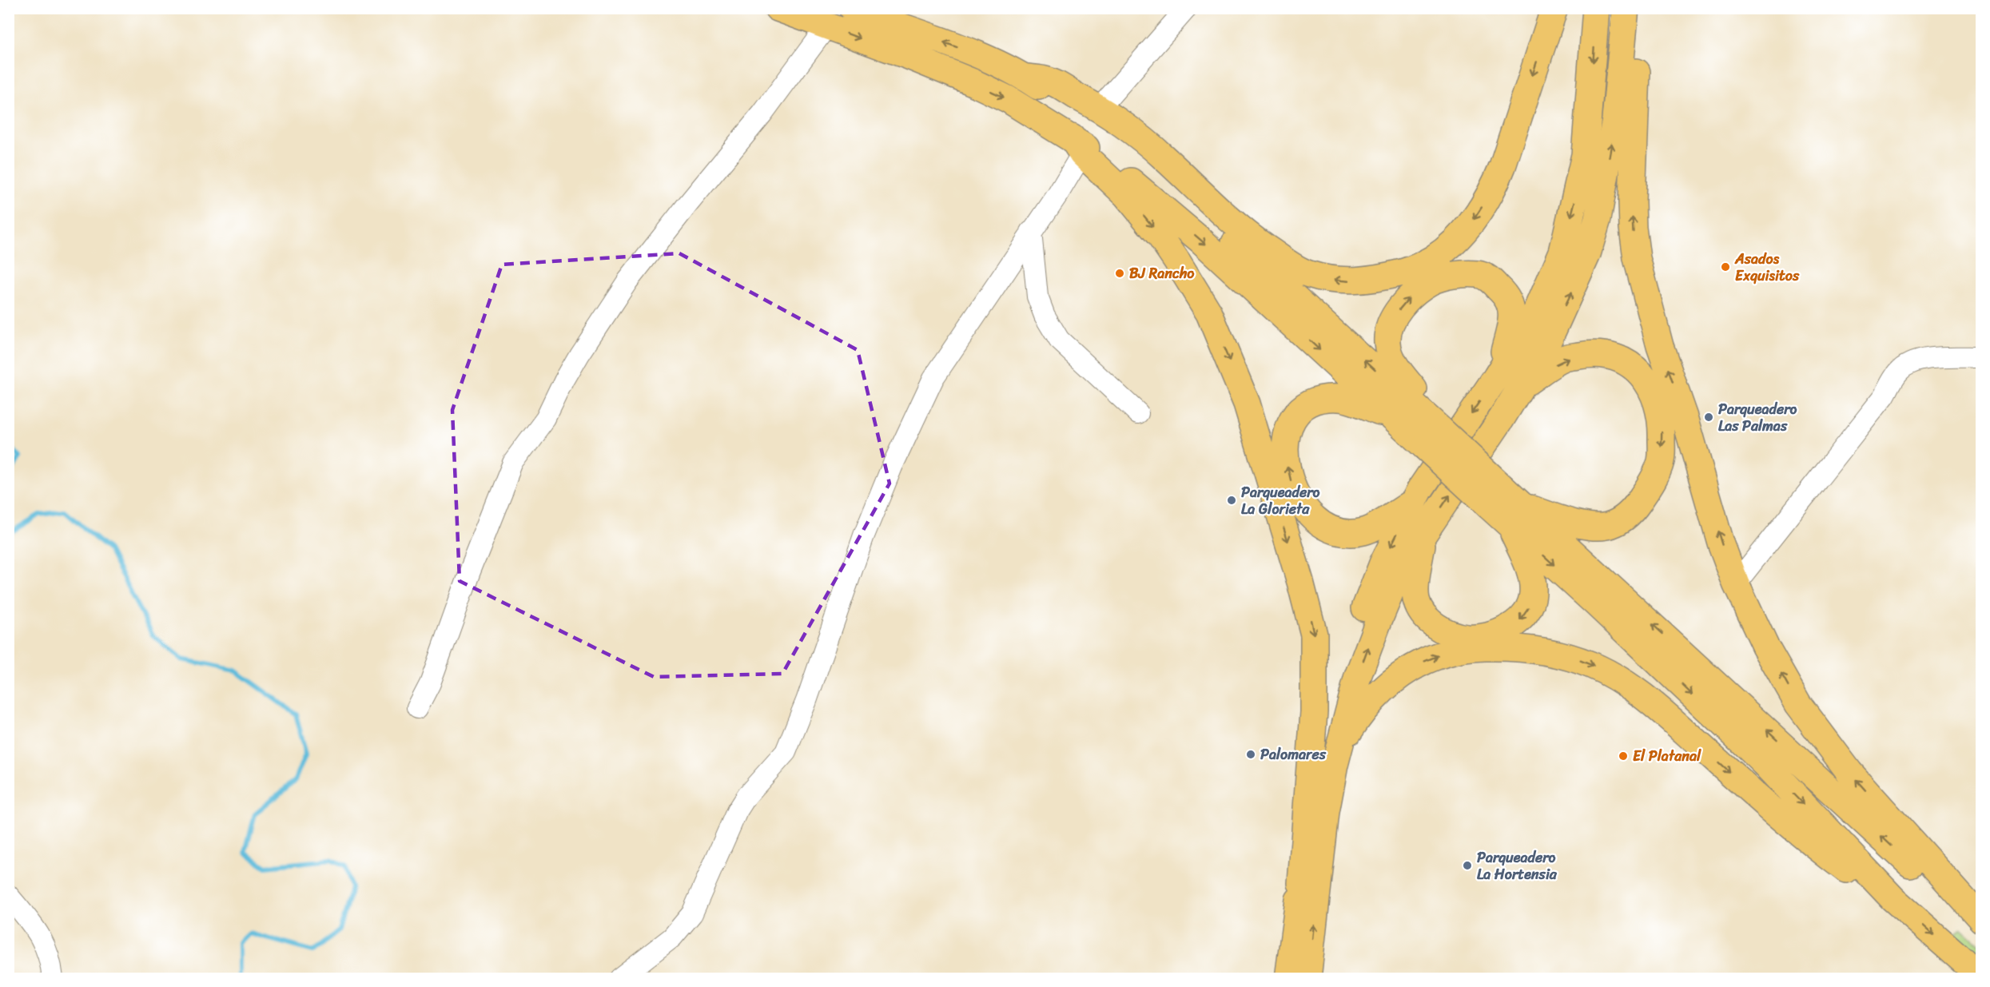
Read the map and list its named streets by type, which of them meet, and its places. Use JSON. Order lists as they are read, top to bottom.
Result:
{
  "places": [
    "Asados Exquisitos",
    "BJ Rancho",
    "Parqueadero Las Palmas",
    "Parqueadero La Glorieta",
    "Palomares",
    "El Platanal",
    "Parqueadero La Hortensia"
  ]
}
